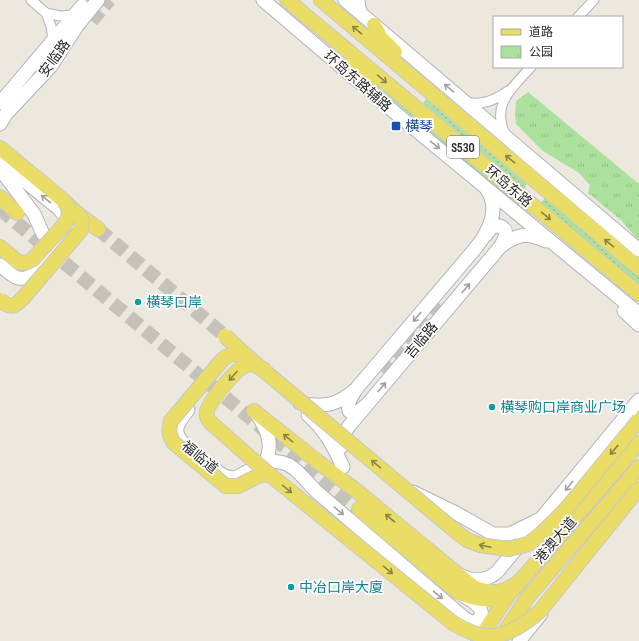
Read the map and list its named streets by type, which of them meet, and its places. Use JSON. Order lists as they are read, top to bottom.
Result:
{
  "streets": {
    "main road": [
      "安临路",
      "环岛东路辅路",
      "S530",
      "环岛东路",
      "吉临路",
      "福临道",
      "港澳大道"
    ]
  },
  "crossings": [
    ["环岛东路辅路", "吉临路"],
    ["吉临路", "福临道"],
    ["福临道", "港澳大道"]
  ],
  "places": {
    "transit": ["横琴"],
    "other": ["横琴口岸", "横琴购口岸商业广场", "中冶口岸大廈"]
  },
  "legend": ["道路", "公园"]
}
